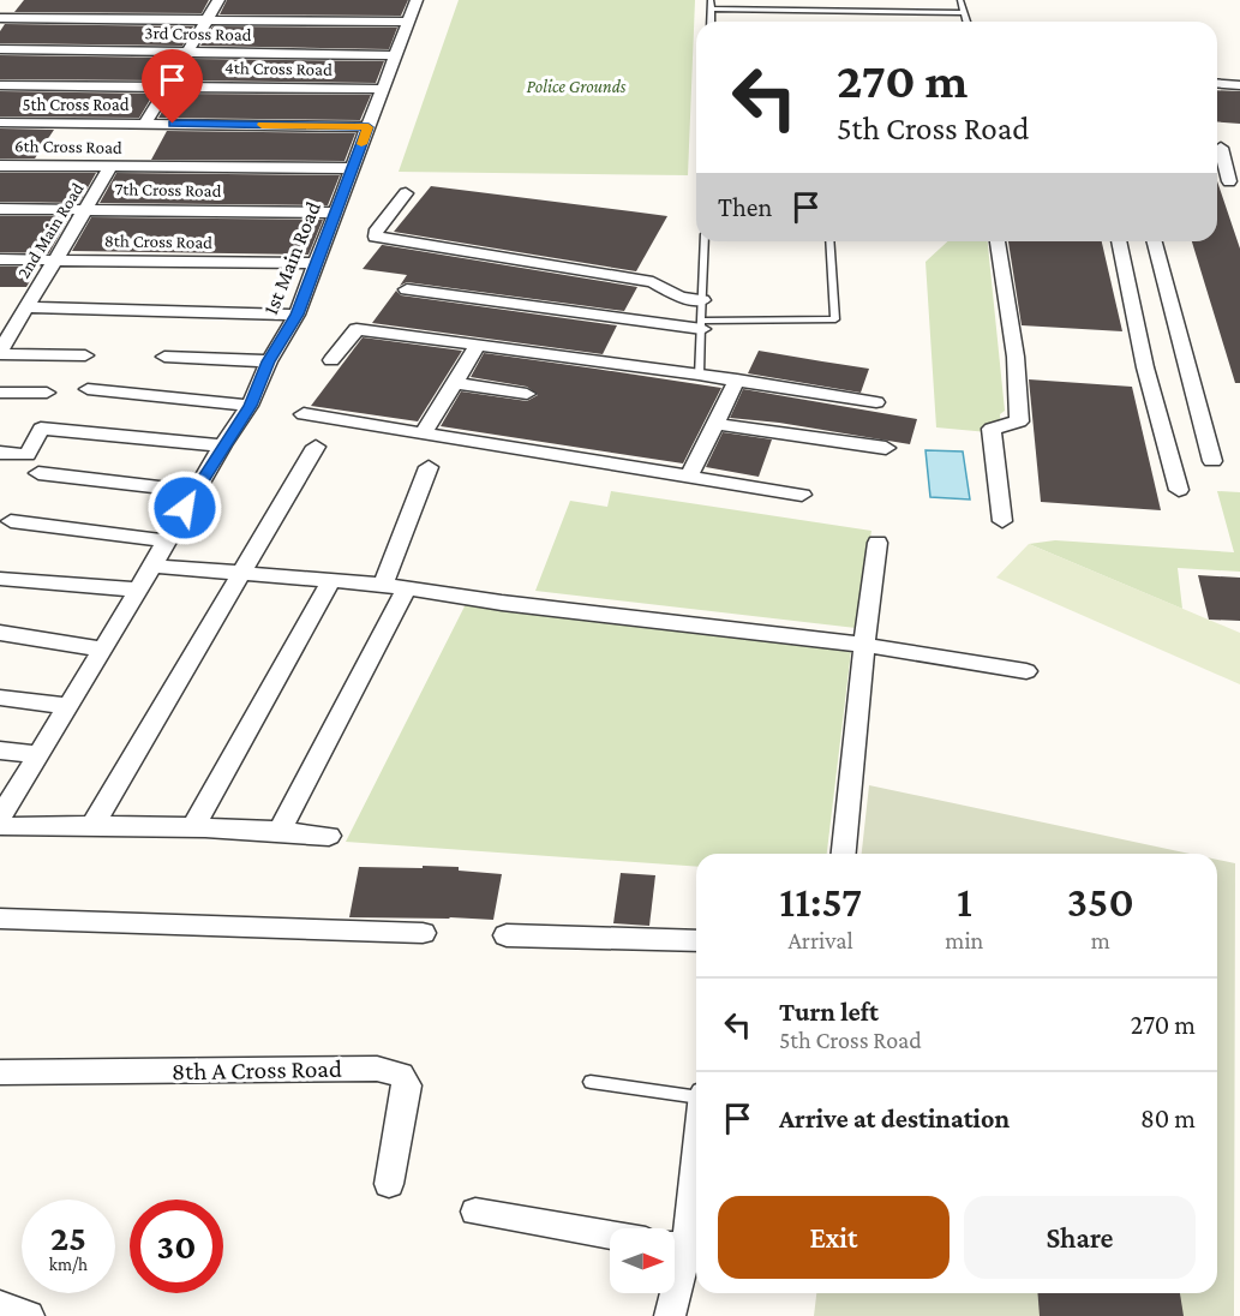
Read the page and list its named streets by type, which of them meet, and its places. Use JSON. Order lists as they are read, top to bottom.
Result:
{
  "streets": {
    "street": [
      "3rd Cross Road",
      "4th Cross Road",
      "5th Cross Road",
      "6th Cross Road",
      "7th Cross Road",
      "2nd Main Road",
      "8th Cross Road",
      "1st Main Road",
      "8th A Cross Road"
    ]
  },
  "crossings": [
    ["3rd Cross Road", "1st Main Road"],
    ["4th Cross Road", "1st Main Road"],
    ["5th Cross Road", "1st Main Road"],
    ["6th Cross Road", "2nd Main Road"],
    ["6th Cross Road", "1st Main Road"],
    ["7th Cross Road", "2nd Main Road"],
    ["7th Cross Road", "1st Main Road"],
    ["2nd Main Road", "8th Cross Road"],
    ["8th Cross Road", "1st Main Road"]
  ],
  "parks": ["Police Grounds"],
  "north": "right",
  "page": {
    "turn": ["270 m", "5th Cross Road"],
    "then": "Then",
    "eta": [
      "11:57",
      "Arrival",
      "1",
      "min",
      "350",
      "m"
    ],
    "list": [
      {
        "name": "Turn left",
        "note": "5th Cross Road",
        "value": "270 m"
      },
      {
        "name": "Arrive at destination",
        "value": "80 m"
      }
    ],
    "buttons": ["Exit", "Share"],
    "speed": "25 km/h",
    "limit": "30"
  }
}
